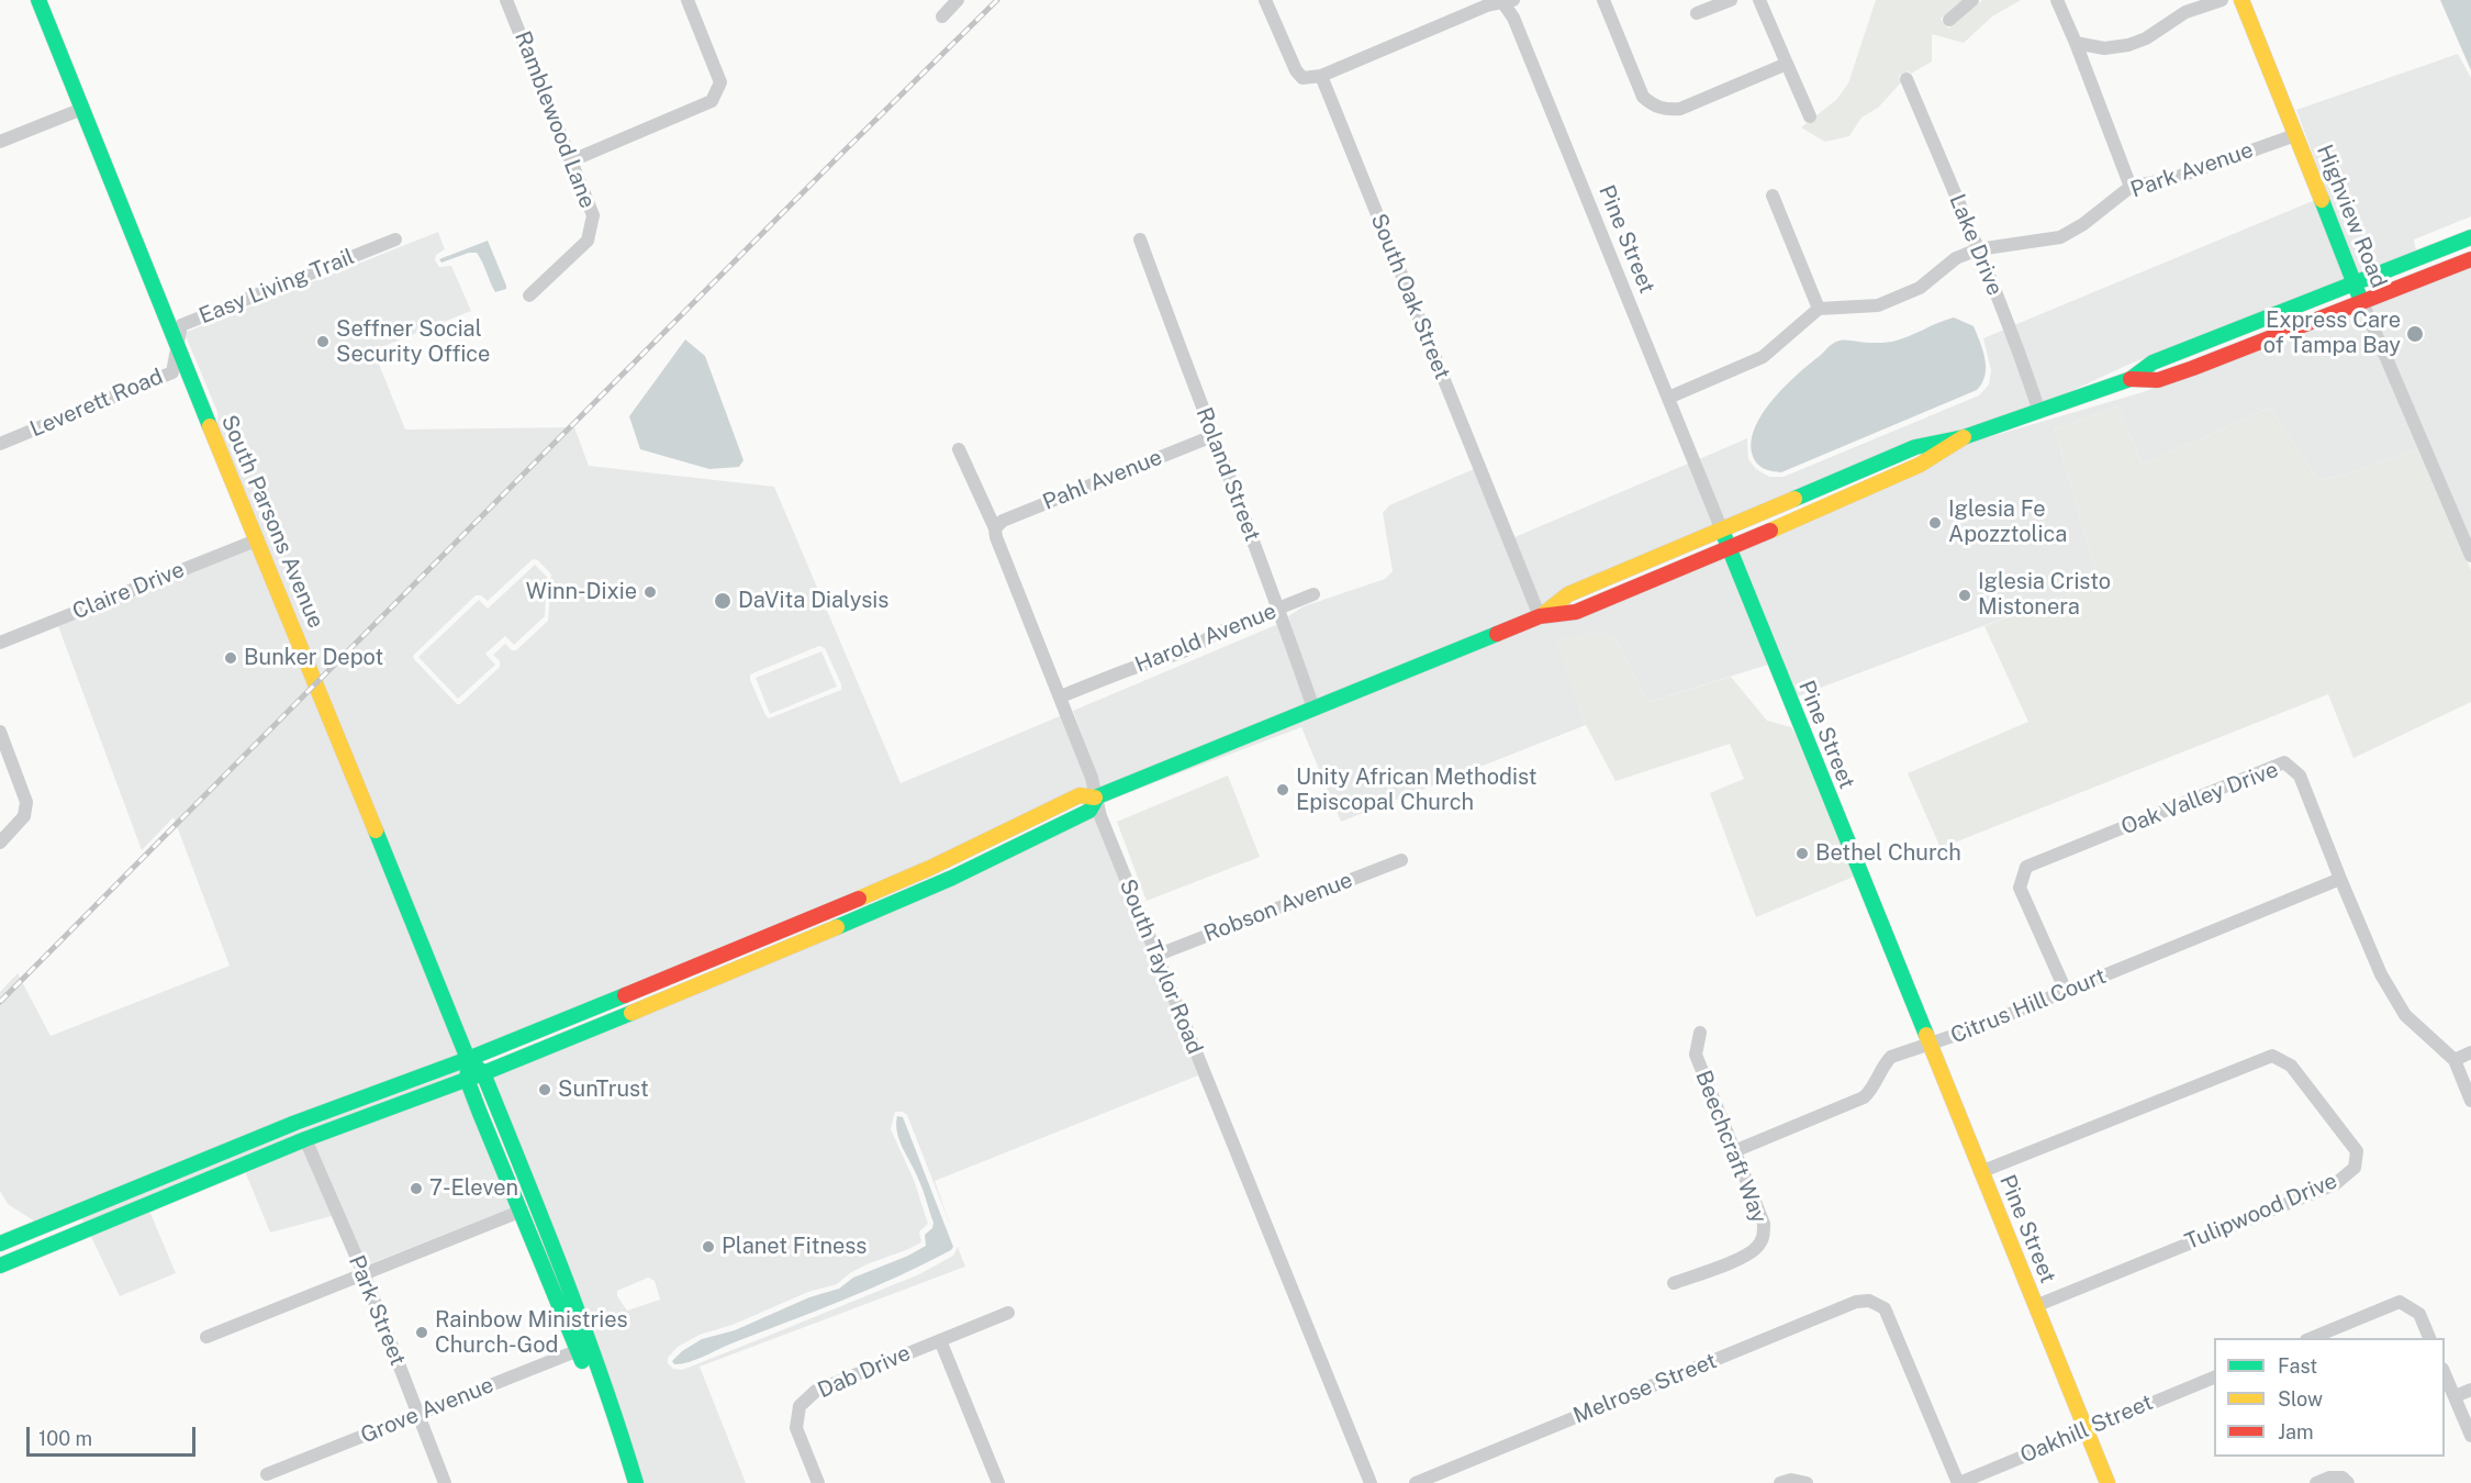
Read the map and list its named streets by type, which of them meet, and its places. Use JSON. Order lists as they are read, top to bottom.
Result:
{
  "streets": {
    "main road": ["Highview Road", "Pine Street", "South Parsons Avenue"],
    "street": [
      "Ramblewood Lane",
      "Park Avenue",
      "Lake Drive",
      "Easy Living Trail",
      "South Oak Street",
      "Leverett Road",
      "Roland Street",
      "Pahl Avenue",
      "Claire Drive",
      "Harold Avenue",
      "Oak Valley Drive",
      "Robson Avenue",
      "South Taylor Road",
      "Citrus Hill Court",
      "Beechcraft Way",
      "Tulipwood Drive",
      "Park Street",
      "Dab Drive",
      "Melrose Street",
      "Grove Avenue",
      "Oakhill Street"
    ]
  },
  "crossings": [
    ["Park Avenue", "Highview Road"],
    ["Park Avenue", "Lake Drive"],
    ["Pine Street", "Citrus Hill Court"],
    ["Pine Street", "Tulipwood Drive"],
    ["Pine Street", "Oakhill Street"],
    ["Easy Living Trail", "Leverett Road"],
    ["Easy Living Trail", "South Parsons Avenue"],
    ["Leverett Road", "South Parsons Avenue"],
    ["Roland Street", "Pahl Avenue"],
    ["Roland Street", "Harold Avenue"],
    ["Pahl Avenue", "South Taylor Road"],
    ["South Parsons Avenue", "Claire Drive"],
    ["South Parsons Avenue", "Grove Avenue"],
    ["Harold Avenue", "South Taylor Road"],
    ["Oak Valley Drive", "Citrus Hill Court"],
    ["Robson Avenue", "South Taylor Road"],
    ["Citrus Hill Court", "Beechcraft Way"],
    ["Park Street", "Grove Avenue"],
    ["Melrose Street", "Oakhill Street"]
  ],
  "places": [
    "Express Care of Tampa Bay",
    "Seffner Social Security Office",
    "Iglesia Fe Apozztolica",
    "Winn-Dixie",
    "Iglesia Cristo Mistonera",
    "DaVita Dialysis",
    "Bunker Depot",
    "Unity African Methodist Episcopal Church",
    "Bethel Church",
    "SunTrust",
    "7-Eleven",
    "Planet Fitness",
    "Rainbow Ministries Church-God"
  ],
  "legend": ["Fast", "Slow", "Jam"],
  "scale_bar": "100 m"
}
